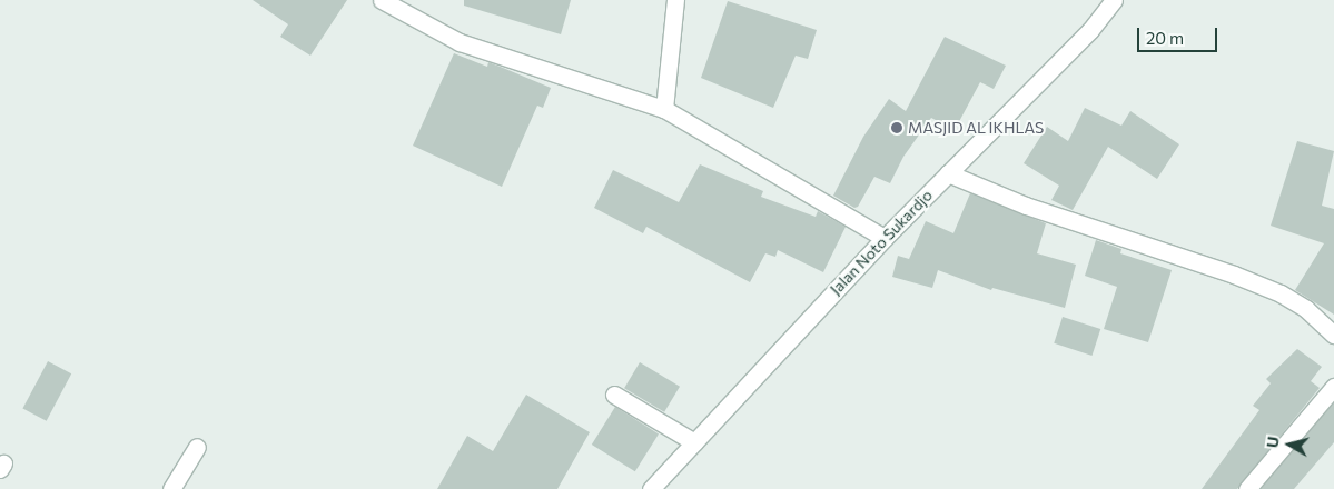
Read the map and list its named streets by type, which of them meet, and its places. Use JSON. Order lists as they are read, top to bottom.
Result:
{
  "streets": {
    "street": ["Jalan Noto Sukardjo"]
  },
  "places": ["MASJID AL IKHLAS"],
  "scale_bar": "20 m",
  "north": "left"
}
